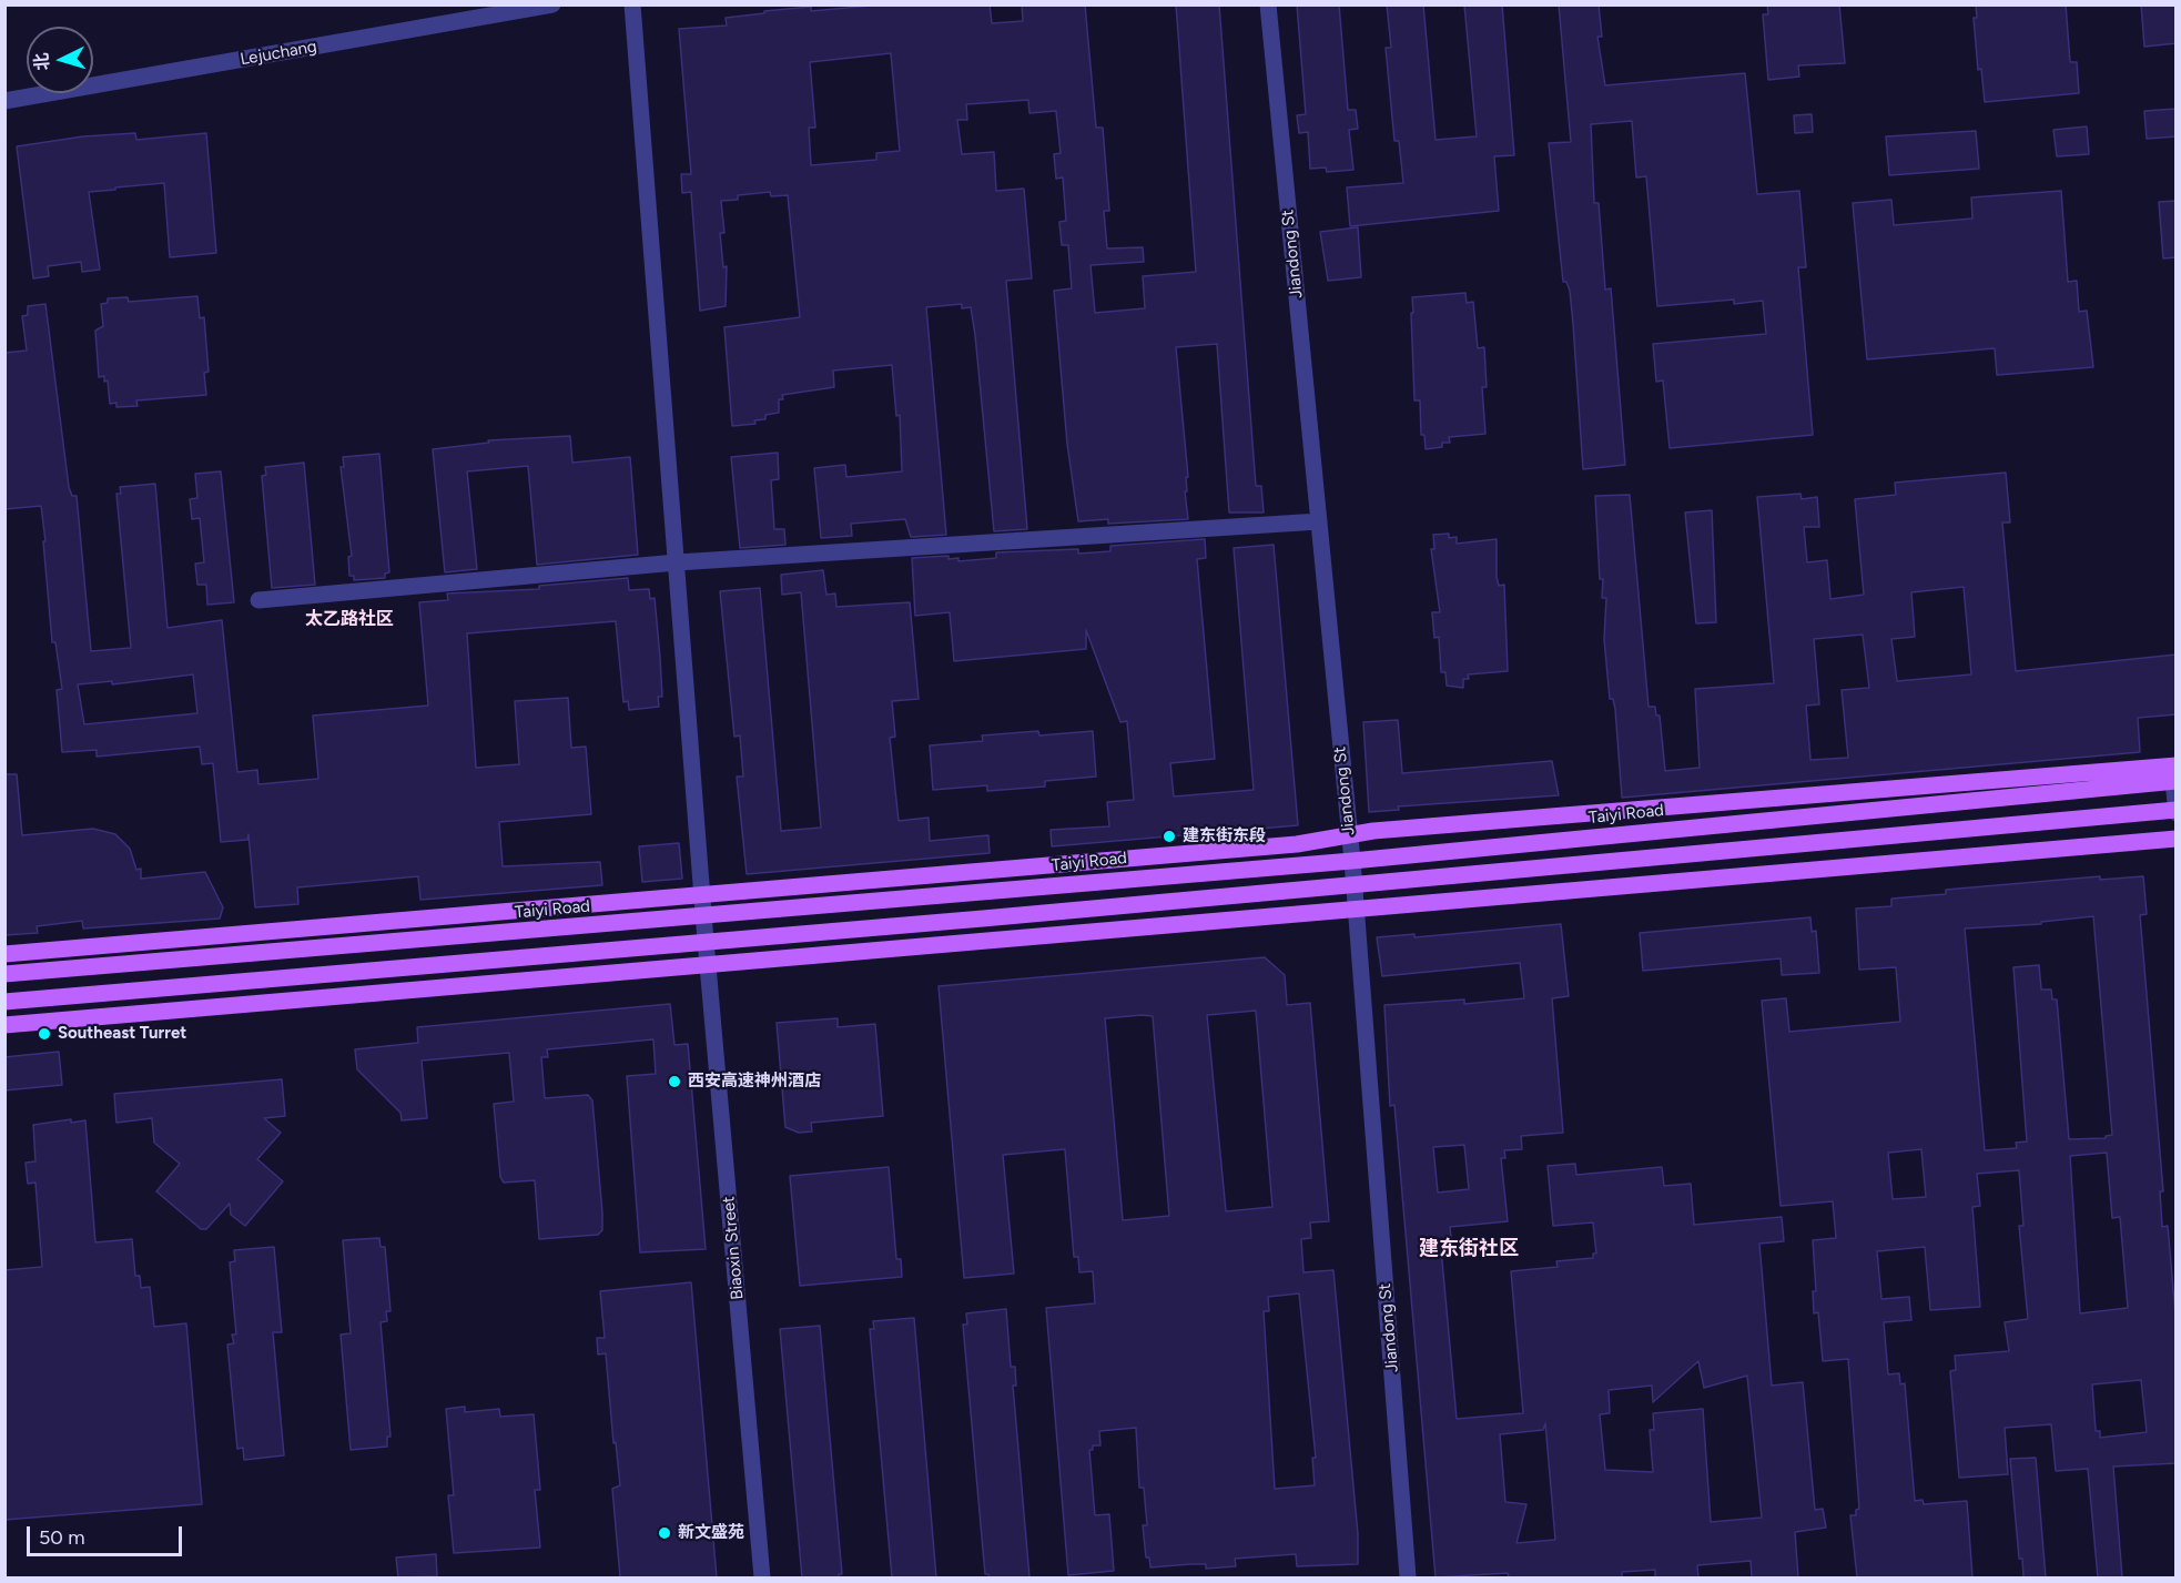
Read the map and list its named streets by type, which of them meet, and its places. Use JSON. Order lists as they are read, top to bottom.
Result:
{
  "streets": {
    "main road": ["Taiyi Road"],
    "street": ["Lejuchang", "Jiandong St", "Biaoxin Street"]
  },
  "crossings": [
    ["Jiandong St", "Taiyi Road"],
    ["Taiyi Road", "Biaoxin Street"]
  ],
  "districts": ["太乙路社区", "建东街社区"],
  "places": [
    "建东街东段",
    "Southeast Turret",
    "西安高速神州酒店",
    "新文盛苑"
  ],
  "scale_bar": "50 m",
  "north": "left"
}
